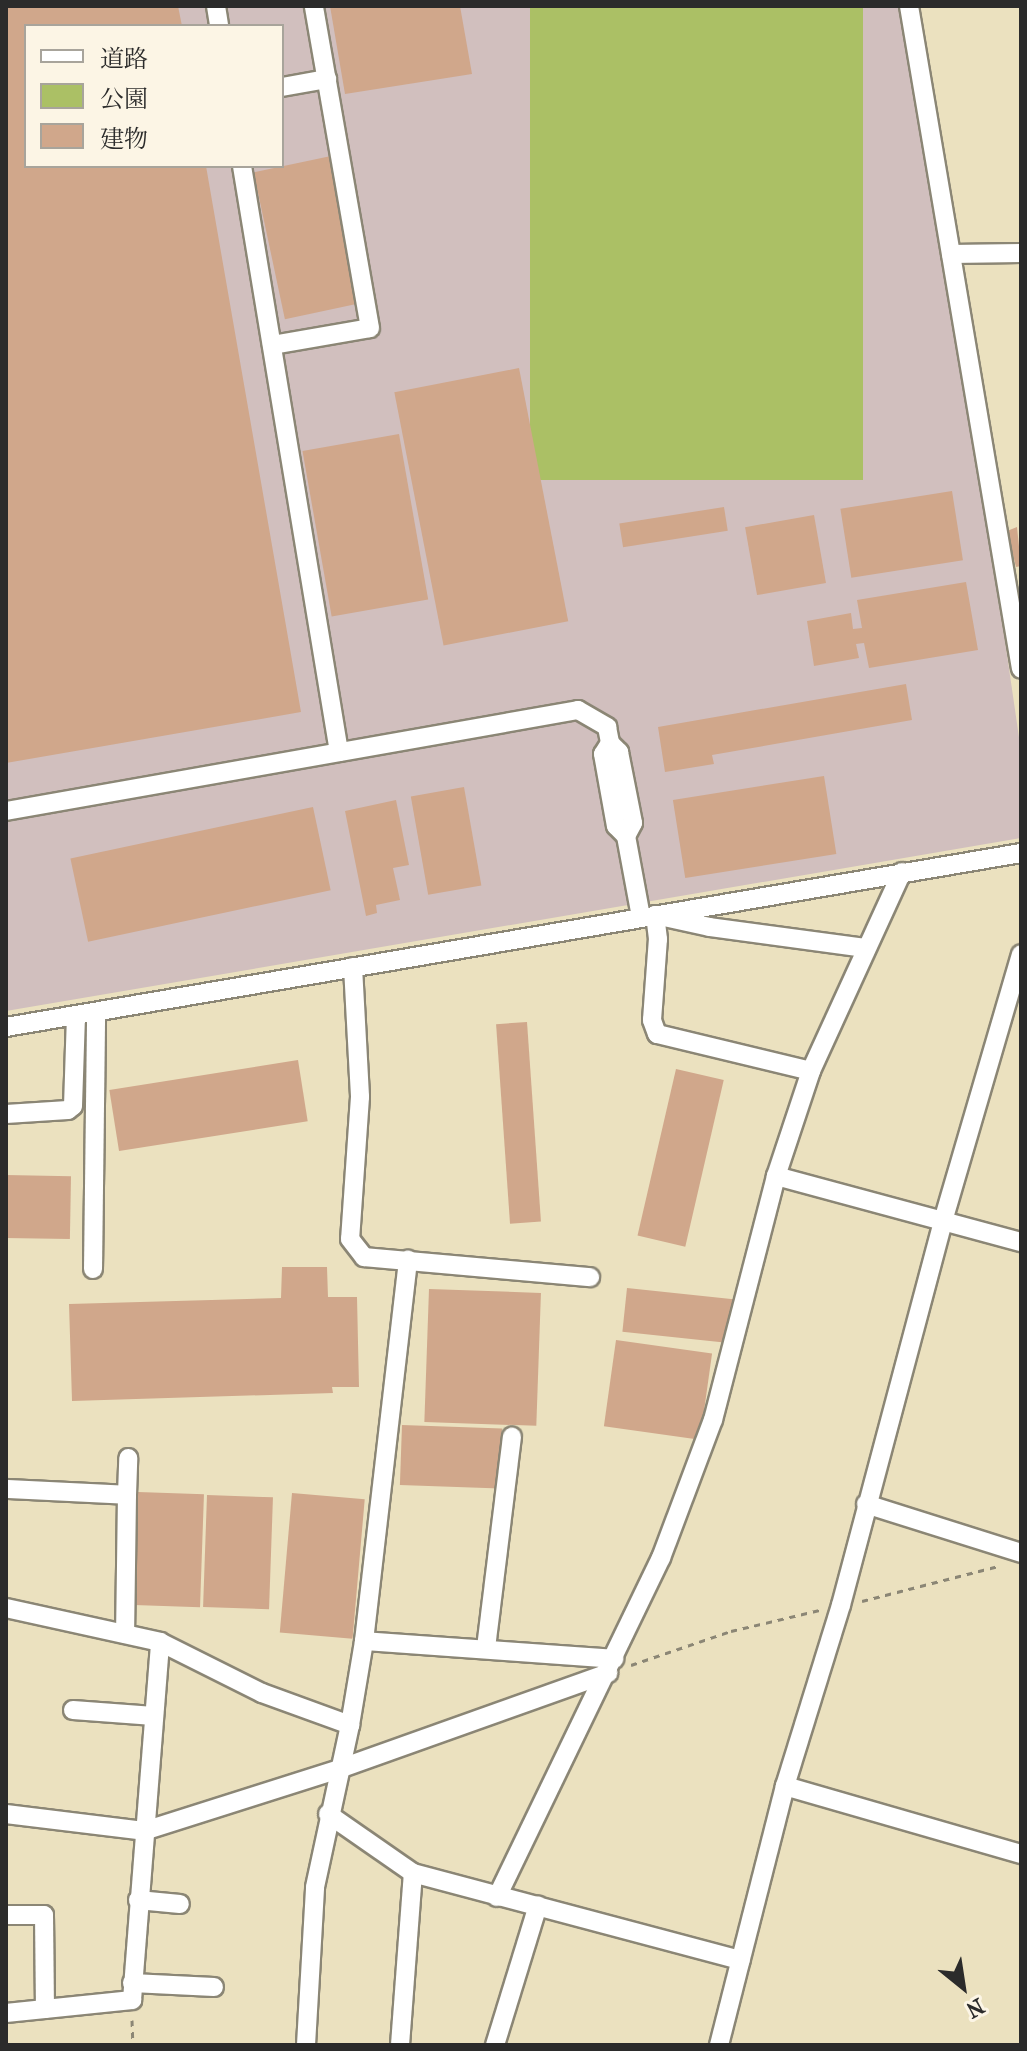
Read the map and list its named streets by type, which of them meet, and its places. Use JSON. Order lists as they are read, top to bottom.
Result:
{
  "legend": ["道路", "公園", "建物"],
  "north": "bottom right"
}
